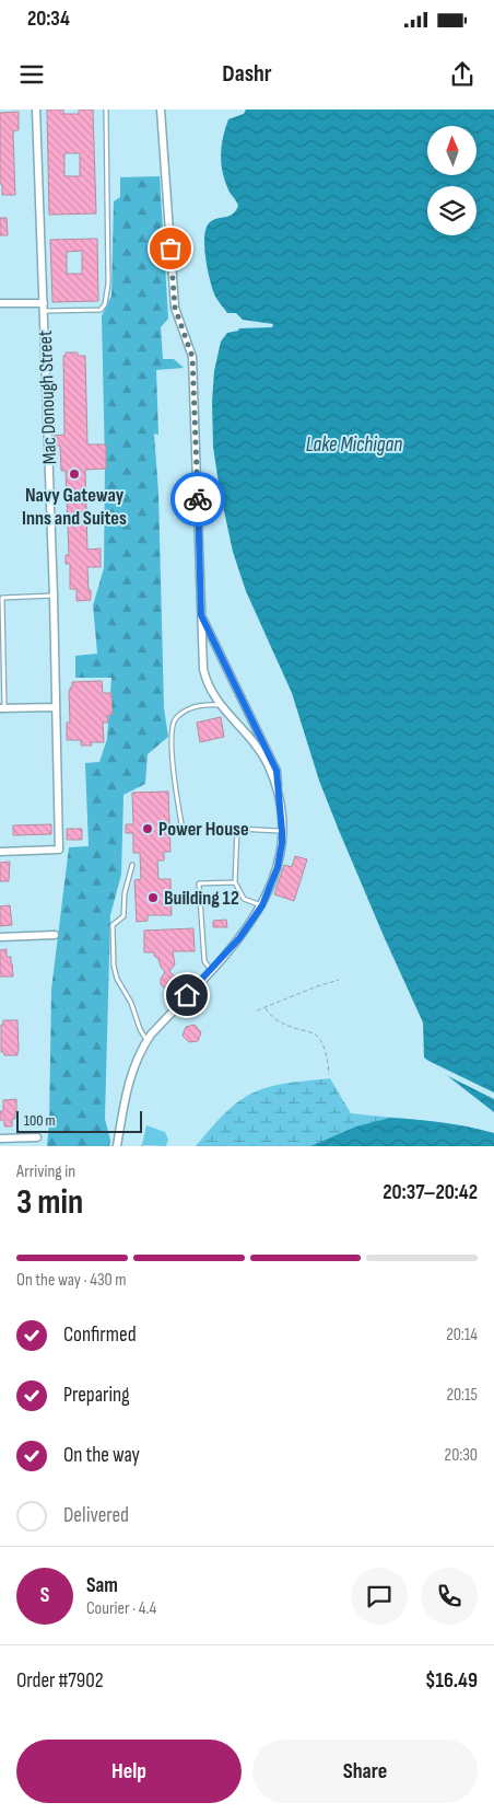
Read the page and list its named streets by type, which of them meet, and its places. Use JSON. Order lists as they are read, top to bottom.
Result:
{
  "streets": {
    "street": ["Mac Donough Street"]
  },
  "water": ["Lake Michigan"],
  "places": ["Navy Gateway Inns and Suites", "Power House", "Building 12"],
  "scale_bar": "100 m",
  "north": "top",
  "page": {
    "status": "20:34",
    "header": "Dashr",
    "scale": "100 m",
    "heading": ["3 min", "Arriving in", "20:37–20:42"],
    "panel": [
      "Sam",
      "Courier · 4.4",
      "Order #7902",
      "$16.49"
    ],
    "bar": "On the way · 430 m",
    "list": [
      ["Confirmed", "20:14"],
      ["Preparing", "20:15"],
      ["On the way", "20:30"],
      "Delivered"
    ],
    "round": "S",
    "buttons": ["Help", "Share"]
  }
}
